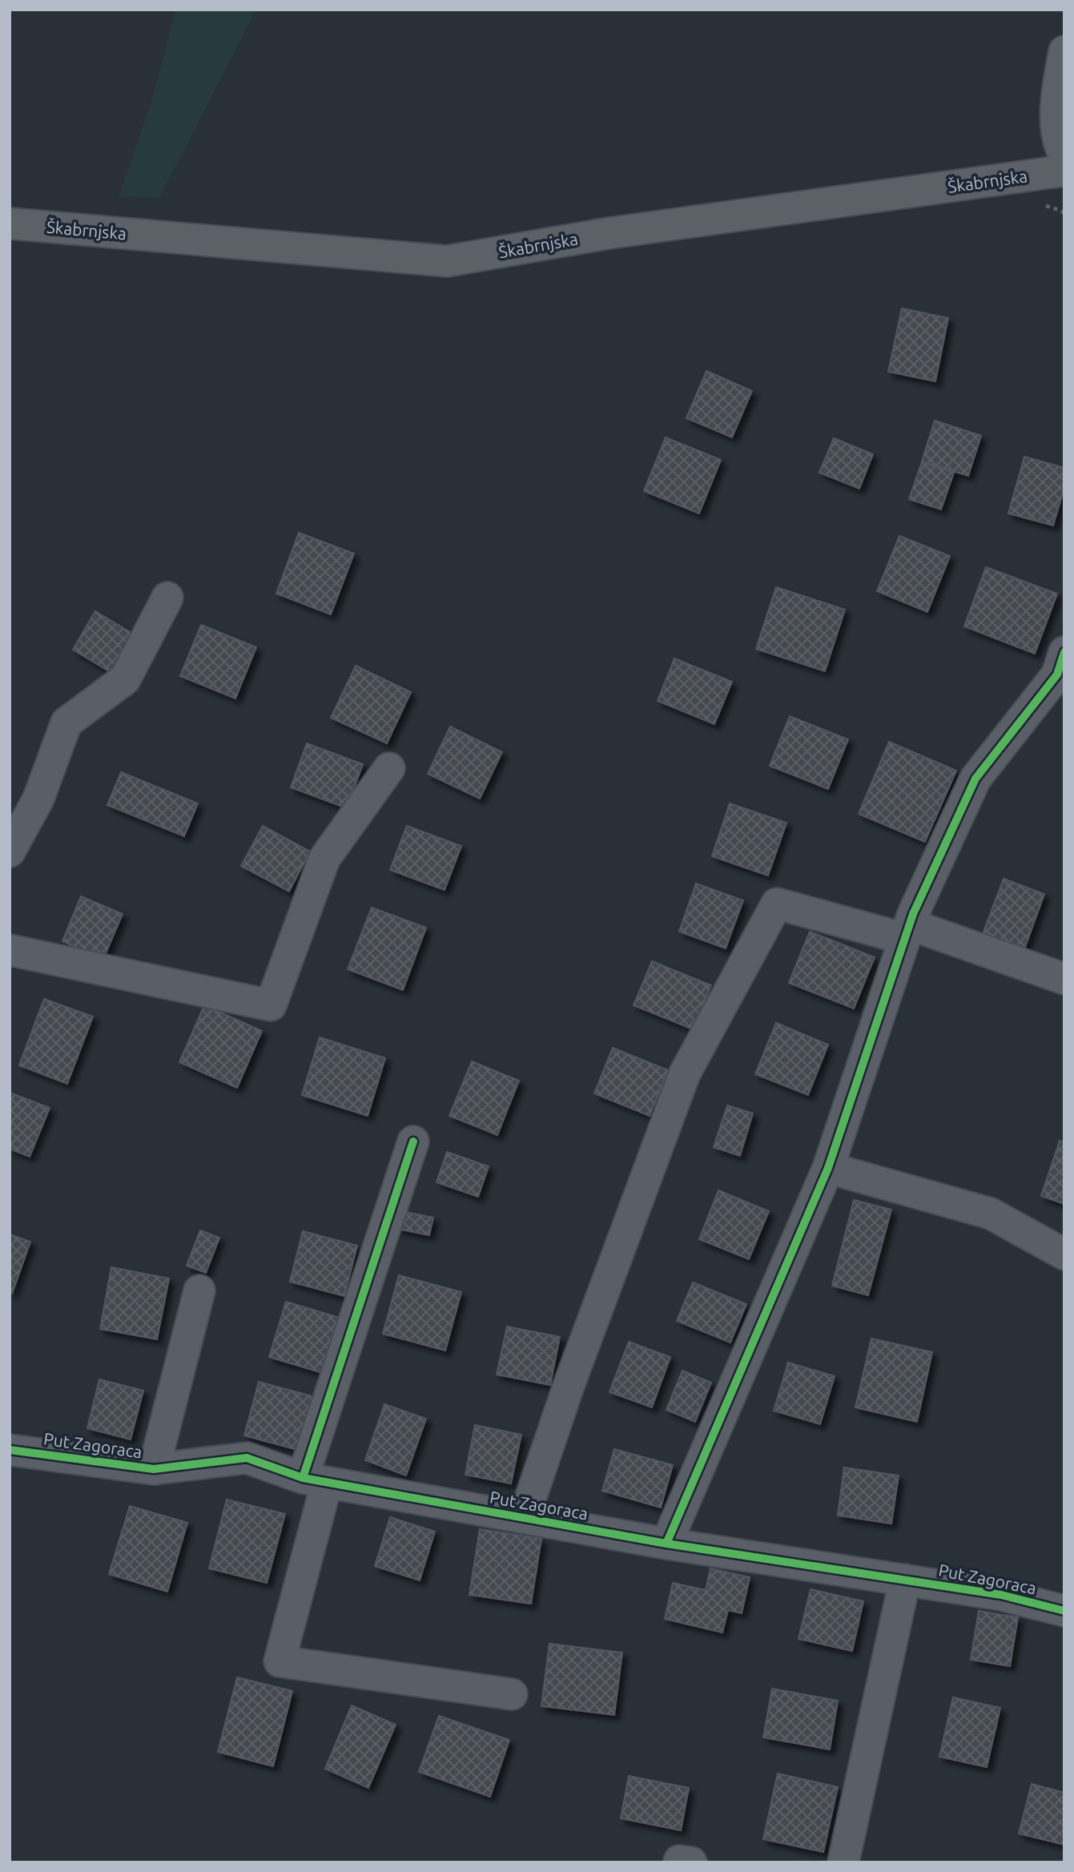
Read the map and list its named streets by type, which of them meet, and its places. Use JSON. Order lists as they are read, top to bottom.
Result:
{
  "streets": {
    "main road": ["Škabrnjska"],
    "street": ["Put Zagoraca"]
  }
}
